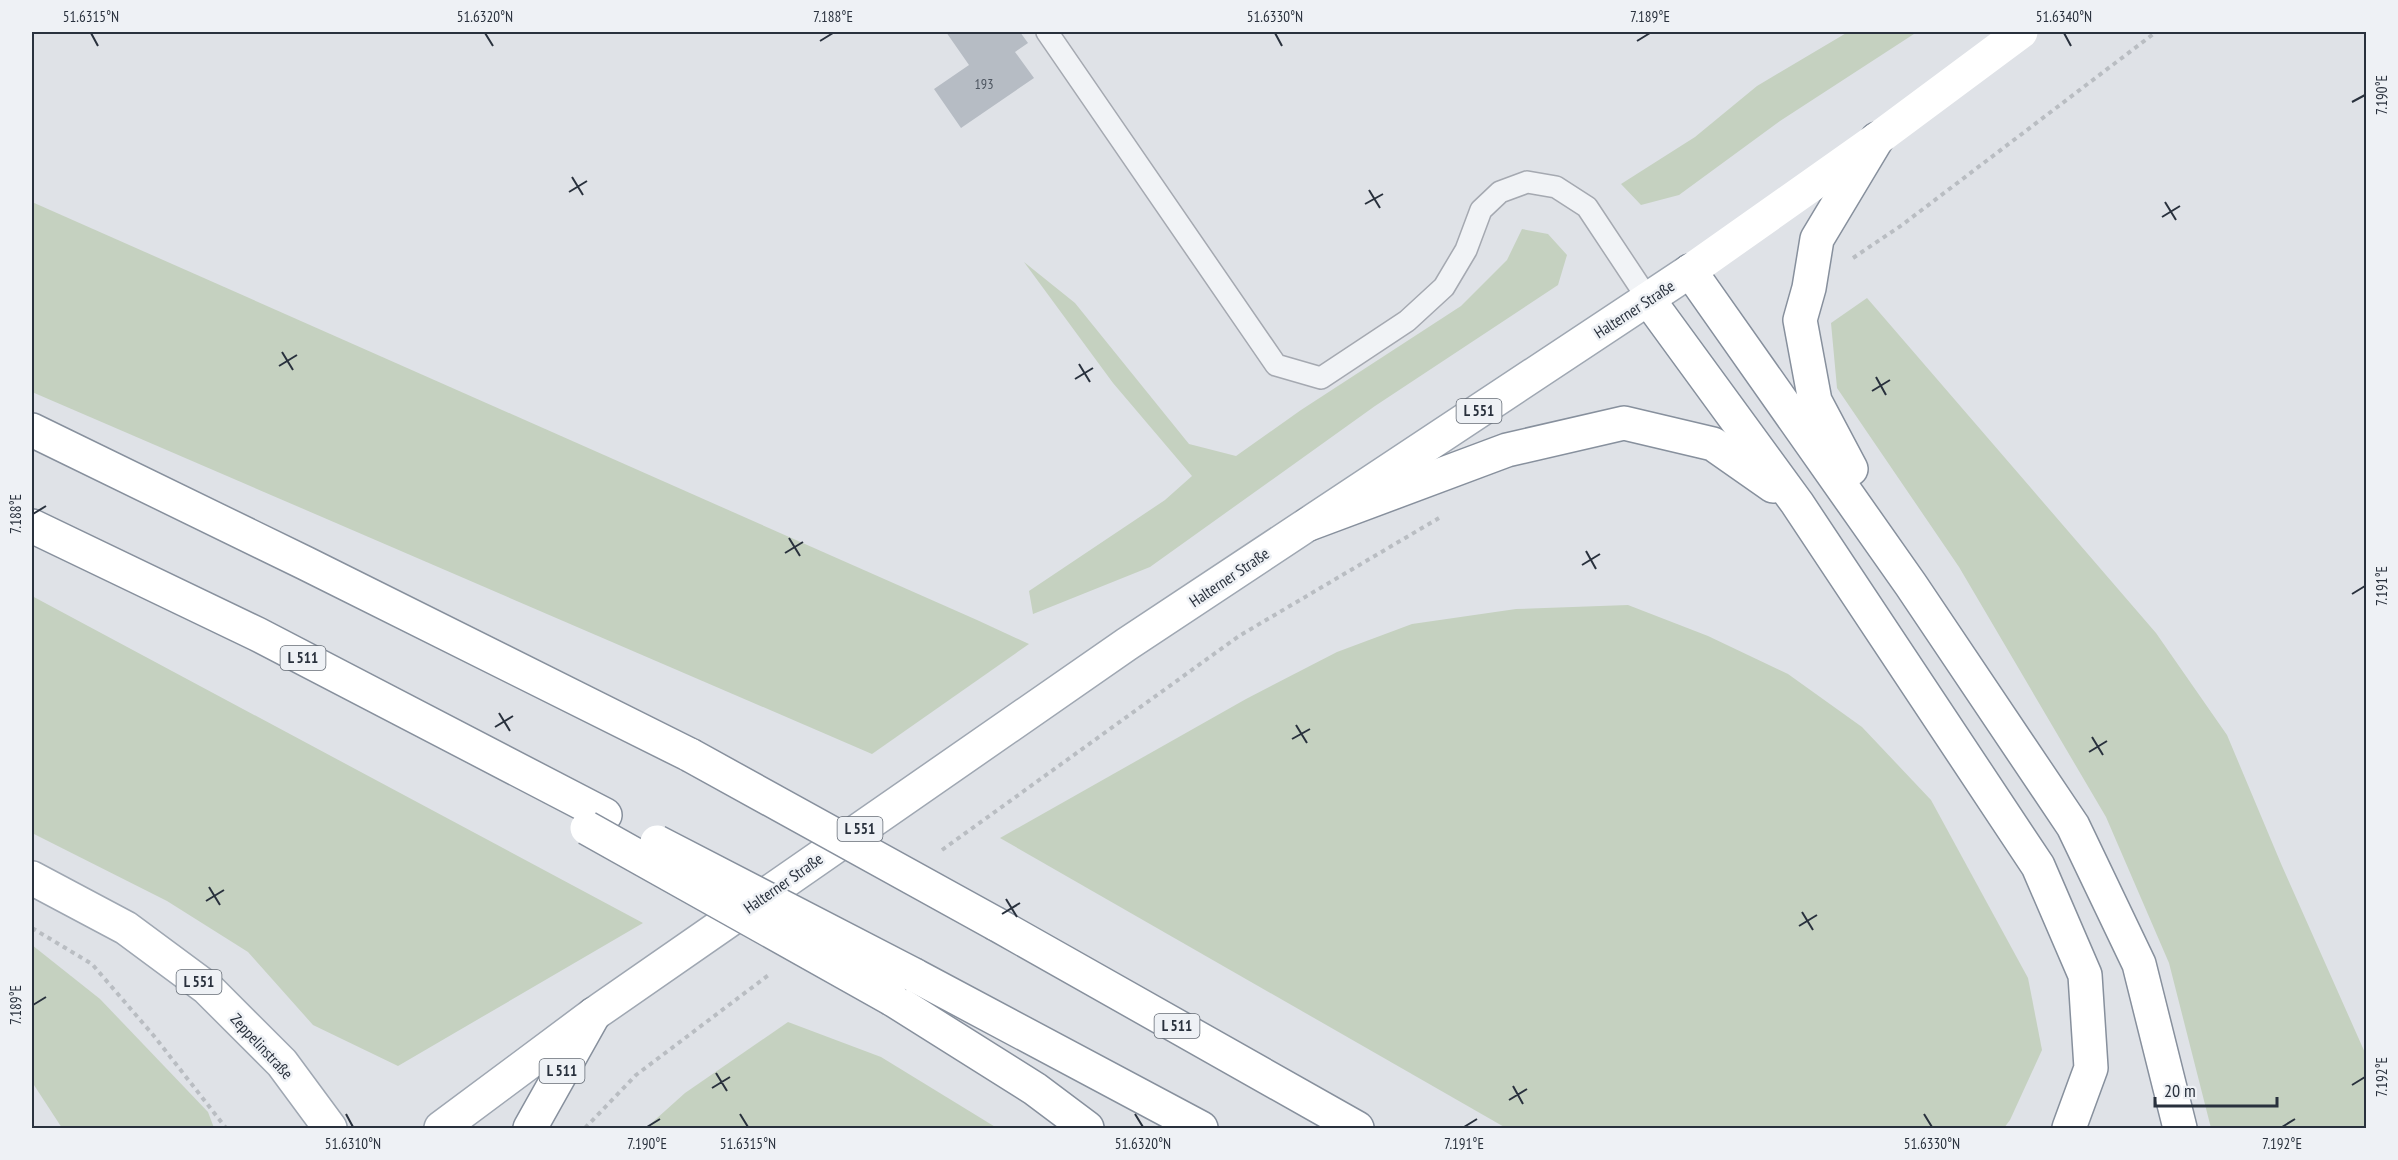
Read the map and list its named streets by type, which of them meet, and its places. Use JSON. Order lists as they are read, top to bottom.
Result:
{
  "streets": {
    "main road": [
      "Halterner Straße",
      "L 551",
      "L 511",
      "Zeppelinstraße"
    ]
  },
  "crossings": [
    ["Halterner Straße", "L 511"]
  ],
  "house_numbers": ["193"],
  "scale_bar": "20 m",
  "coordinates": [
    "51.6315°N",
    "51.6320°N",
    "7.188°E",
    "51.6330°N",
    "7.189°E",
    "51.6340°N",
    "7.190°E",
    "7.191°E",
    "7.192°E",
    "51.6310°N"
  ]
}
